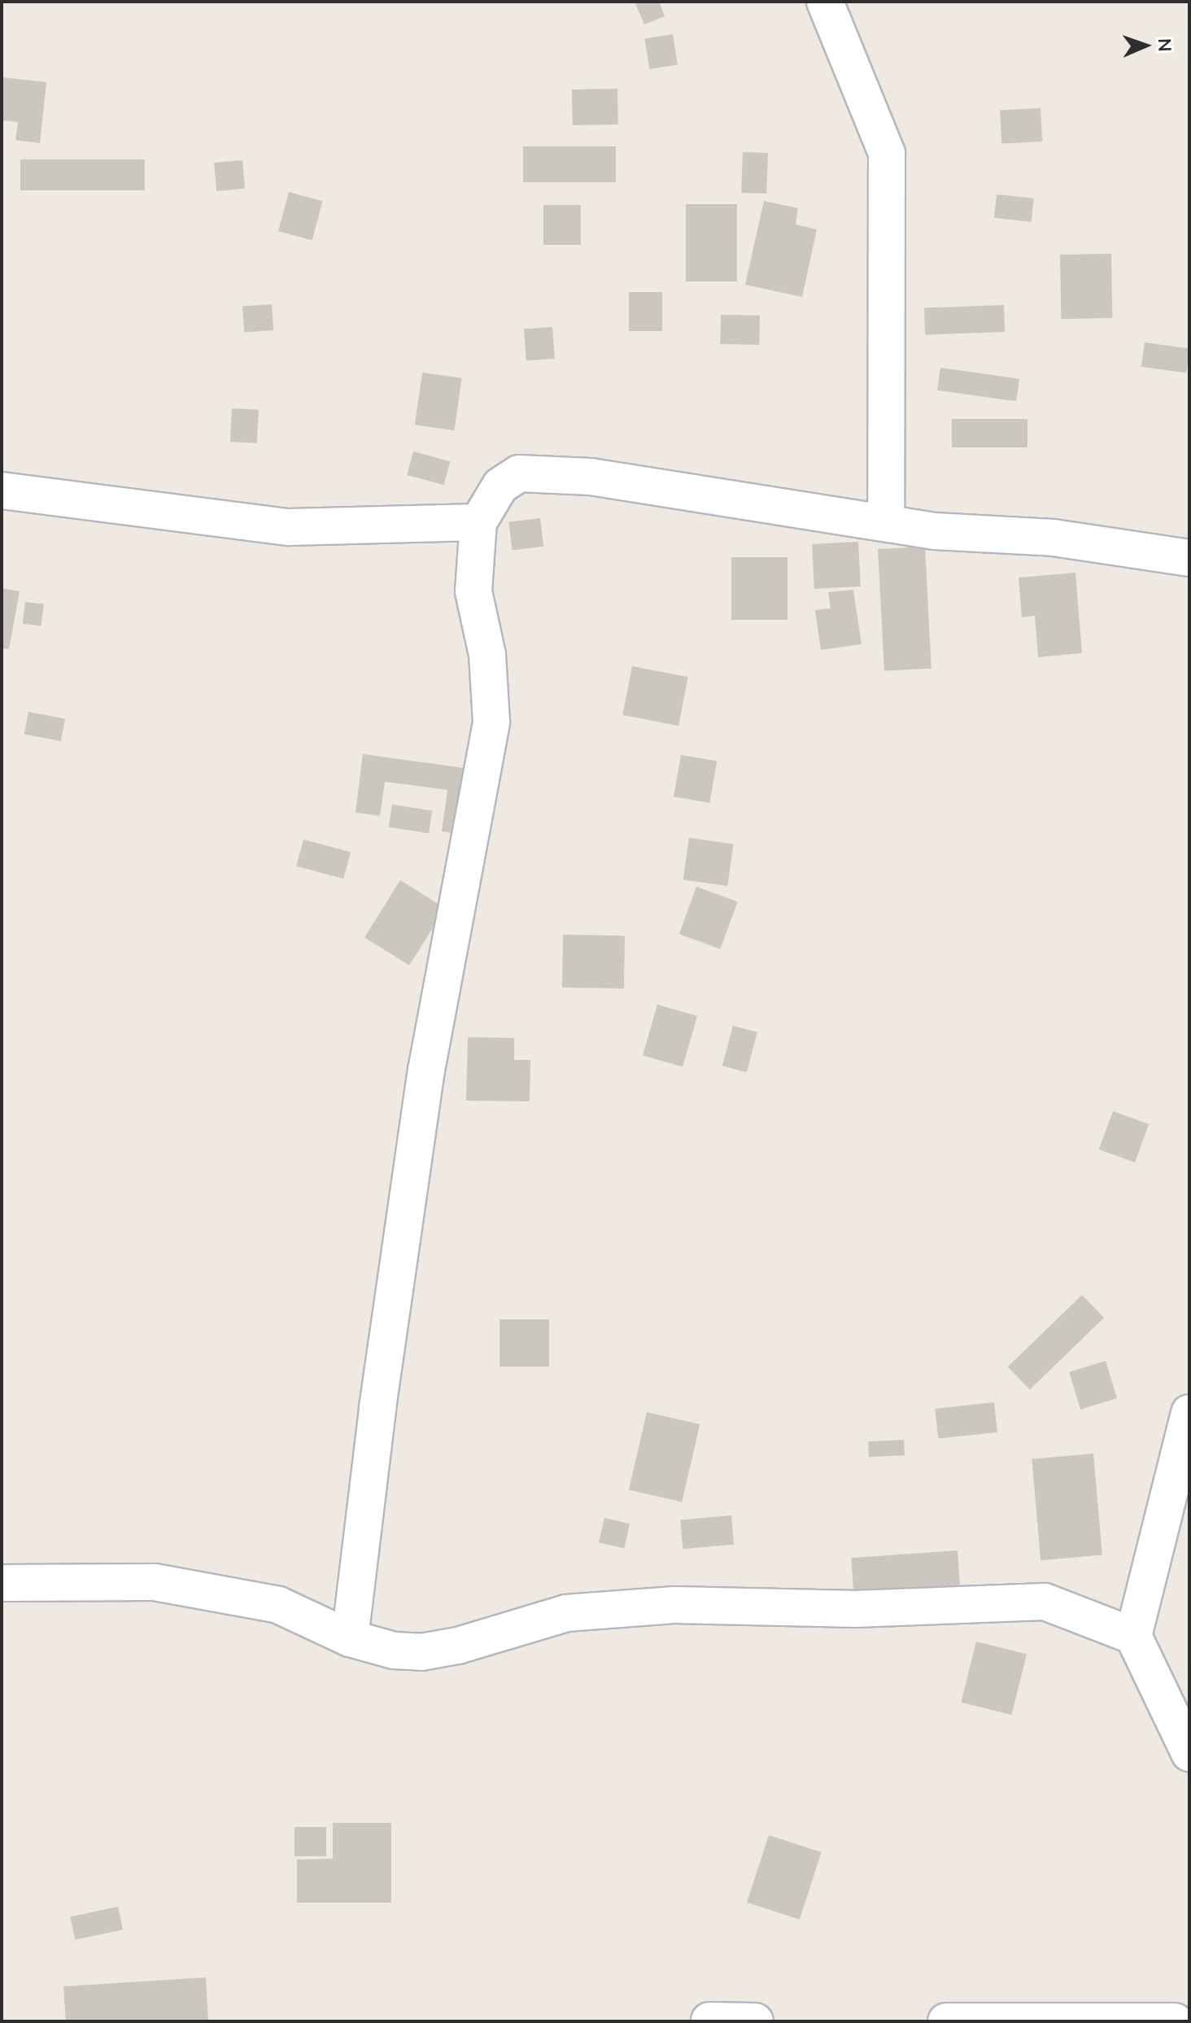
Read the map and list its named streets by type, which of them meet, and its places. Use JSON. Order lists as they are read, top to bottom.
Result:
{
  "north": "right"
}
